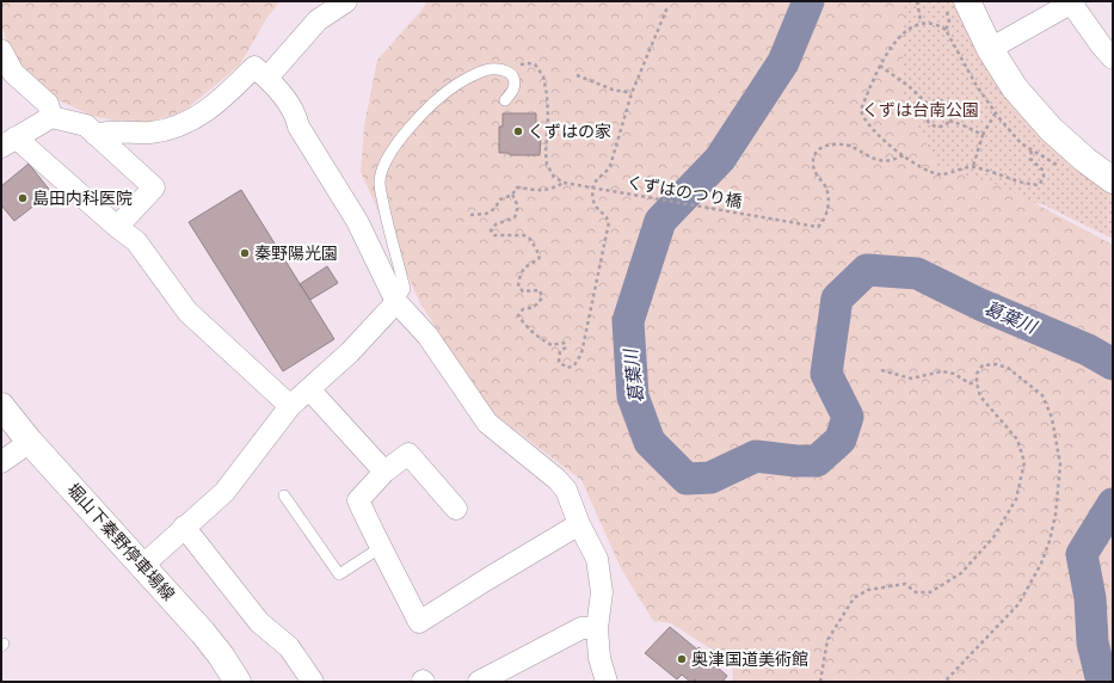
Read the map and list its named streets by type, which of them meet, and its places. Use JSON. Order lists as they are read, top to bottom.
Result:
{
  "streets": {
    "main road": ["堀山下秦野停車場線"],
    "path": ["くずはのつり橋"]
  },
  "water": ["葛葉川"],
  "parks": ["くずは台南公園"],
  "places": [
    "くずはの家",
    "島田内科医院",
    "秦野陽光園",
    "奥津国道美術館"
  ]
}
